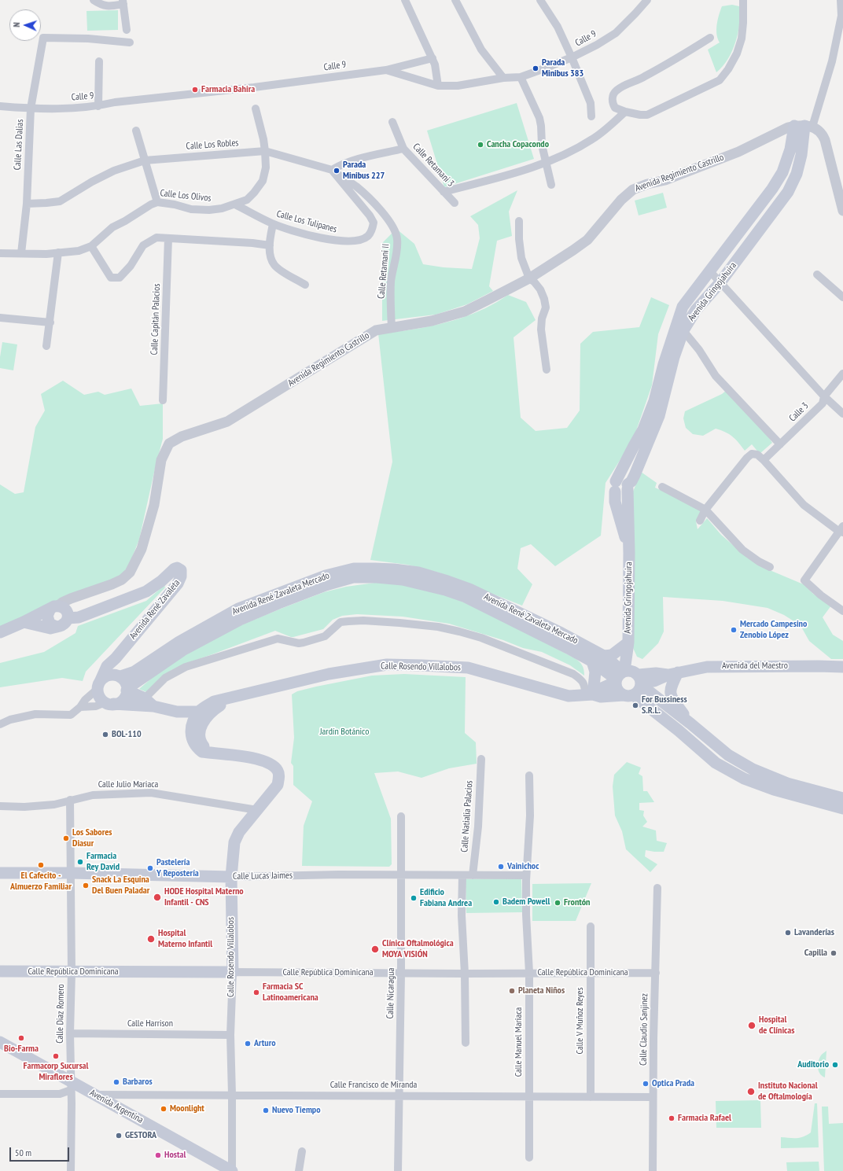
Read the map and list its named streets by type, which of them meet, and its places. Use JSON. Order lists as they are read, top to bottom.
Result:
{
  "streets": {
    "main road": [
      "Avenida Regimiento Castrillo",
      "Avenida Gringojahuira",
      "Avenida René Zavaleta Mercado",
      "Avenida René Zavaleta",
      "Avenida del Maestro",
      "Calle Rosendo Villalobos",
      "Calle Lucas Jaimes",
      "Calle República Dominicana",
      "Avenida Argentina"
    ],
    "street": [
      "Calle 9",
      "Calle Las Dalias",
      "Calle Los Robles",
      "Calle Retamani 3",
      "Calle Los Olivos",
      "Calle Los Tulipanes",
      "Calle Retamani II",
      "Calle Capitán Palacios",
      "Calle 3",
      "Calle Julio Mariaca",
      "Calle Natialia Palacios",
      "Calle Nicaragua",
      "Calle Diaz Romero",
      "Calle V Muñoz Reyes",
      "Calle Harrison",
      "Calle Claudio Sanjinez",
      "Calle Manuel Mariaca",
      "Calle Francisco de Miranda"
    ]
  },
  "crossings": [
    ["Calle 9", "Calle Las Dalias"],
    ["Calle Las Dalias", "Calle Los Robles"],
    ["Calle Las Dalias", "Calle Los Olivos"],
    ["Calle Los Robles", "Calle Los Olivos"],
    ["Calle Los Robles", "Calle Los Tulipanes"],
    ["Calle Los Robles", "Calle Retamani II"],
    ["Avenida Regimiento Castrillo", "Calle Retamani II"],
    ["Avenida Regimiento Castrillo", "Avenida Gringojahuira"],
    ["Avenida Regimiento Castrillo", "Avenida René Zavaleta"],
    ["Calle Los Olivos", "Calle Los Tulipanes"],
    ["Calle Los Tulipanes", "Calle Retamani II"],
    ["Avenida Gringojahuira", "Avenida René Zavaleta Mercado"],
    ["Avenida Gringojahuira", "Avenida del Maestro"],
    ["Avenida Gringojahuira", "Calle Rosendo Villalobos"],
    ["Avenida René Zavaleta Mercado", "Avenida René Zavaleta"],
    ["Avenida René Zavaleta Mercado", "Calle Rosendo Villalobos"],
    ["Avenida del Maestro", "Calle Rosendo Villalobos"],
    ["Calle Rosendo Villalobos", "Calle Julio Mariaca"],
    ["Calle Rosendo Villalobos", "Calle Lucas Jaimes"],
    ["Calle Rosendo Villalobos", "Calle República Dominicana"],
    ["Calle Rosendo Villalobos", "Calle Harrison"],
    ["Calle Rosendo Villalobos", "Calle Francisco de Miranda"],
    ["Calle Rosendo Villalobos", "Avenida Argentina"],
    ["Calle Julio Mariaca", "Calle Diaz Romero"],
    ["Calle Natialia Palacios", "Calle Lucas Jaimes"],
    ["Calle Lucas Jaimes", "Calle Nicaragua"],
    ["Calle Lucas Jaimes", "Calle Diaz Romero"],
    ["Calle Lucas Jaimes", "Calle Manuel Mariaca"],
    ["Calle República Dominicana", "Calle Nicaragua"],
    ["Calle República Dominicana", "Calle Diaz Romero"],
    ["Calle República Dominicana", "Calle V Muñoz Reyes"],
    ["Calle República Dominicana", "Calle Claudio Sanjinez"],
    ["Calle República Dominicana", "Calle Manuel Mariaca"],
    ["Calle Nicaragua", "Calle Francisco de Miranda"],
    ["Calle Diaz Romero", "Calle Harrison"],
    ["Calle Diaz Romero", "Avenida Argentina"],
    ["Calle V Muñoz Reyes", "Calle Francisco de Miranda"],
    ["Calle Claudio Sanjinez", "Calle Francisco de Miranda"],
    ["Calle Manuel Mariaca", "Calle Francisco de Miranda"],
    ["Calle Francisco de Miranda", "Avenida Argentina"]
  ],
  "parks": ["Jardín Botánico"],
  "places": [
    "Parada Minibus 383",
    "Farmacia Bahira",
    "Cancha Copacondo",
    "Parada Minibus 227",
    "Mercado Campesino Zenobio López",
    "For Bussiness S.R.L.",
    "BOL-110",
    "Los Sabores Diasur",
    "Farmacia Rey David",
    "El Cafecito - Almuerzo Familiar",
    "Vainichoc",
    "Pastelería Y Repostería",
    "Snack La Esquina Del Buen Paladar",
    "HODE Hospital Materno Infantil - CNS",
    "Edificio Fabiana Andrea",
    "Badem Powell",
    "Frontón",
    "Lavanderías",
    "Hospital Materno Infantil",
    "Clínica Oftalmológica MOYA VISIÓN",
    "Capilla",
    "Planeta Niños",
    "Farmacia SC Latinoamericana",
    "Hospital de Clínicas",
    "Bio-Farma",
    "Arturo",
    "Farmacorp Sucursal Miraflores",
    "Auditorio",
    "Barbaros",
    "Optica Prada",
    "Instituto Nacional de Oftalmología",
    "Moonlight",
    "Nuevo Tiempo",
    "Farmacia Rafael",
    "GESTORA",
    "Hostal"
  ],
  "scale_bar": "50 m",
  "north": "left"
}
